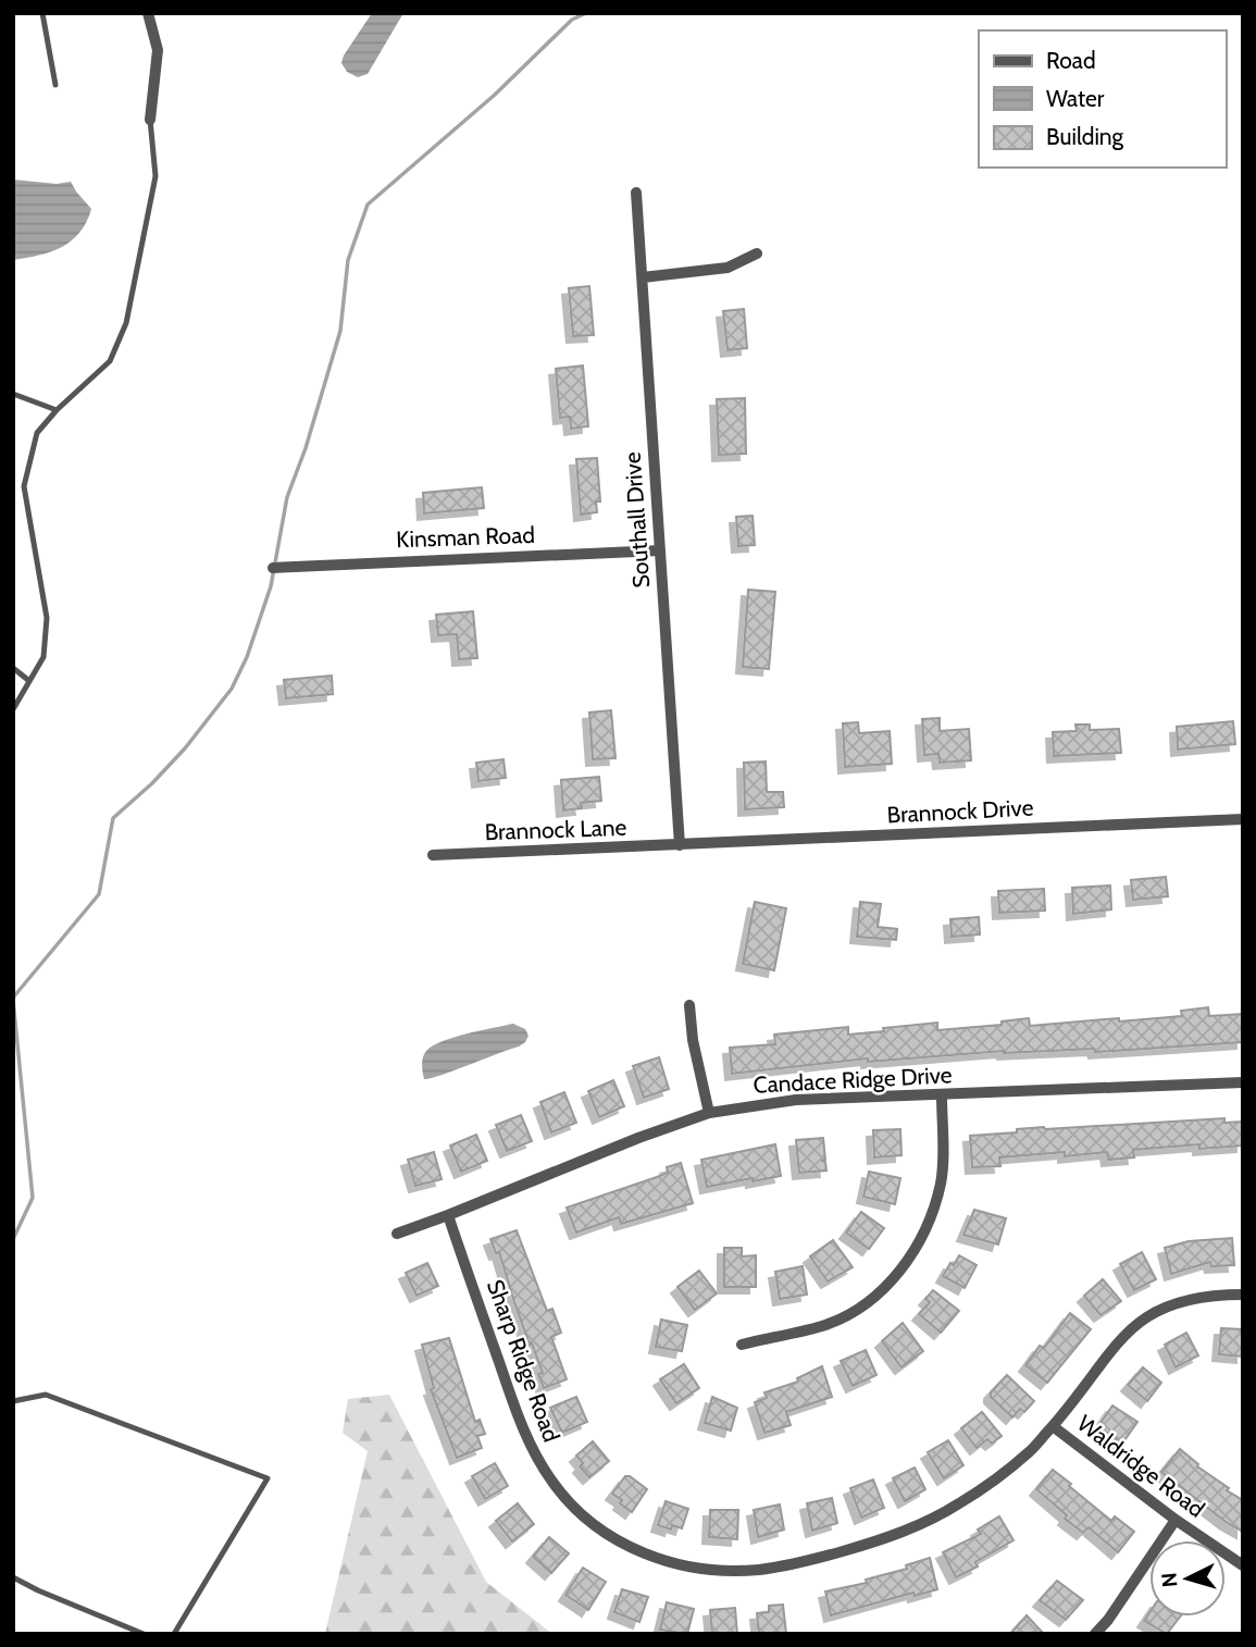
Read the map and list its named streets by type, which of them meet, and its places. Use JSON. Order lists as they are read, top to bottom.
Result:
{
  "streets": {
    "street": [
      "Southall Drive",
      "Kinsman Road",
      "Brannock Drive",
      "Brannock Lane",
      "Candace Ridge Drive",
      "Sharp Ridge Road",
      "Waldridge Road"
    ]
  },
  "crossings": [
    ["Southall Drive", "Kinsman Road"],
    ["Southall Drive", "Brannock Drive"],
    ["Southall Drive", "Brannock Lane"],
    ["Brannock Drive", "Brannock Lane"],
    ["Candace Ridge Drive", "Sharp Ridge Road"],
    ["Sharp Ridge Road", "Waldridge Road"]
  ],
  "legend": ["Road", "Water", "Building"],
  "north": "left"
}
